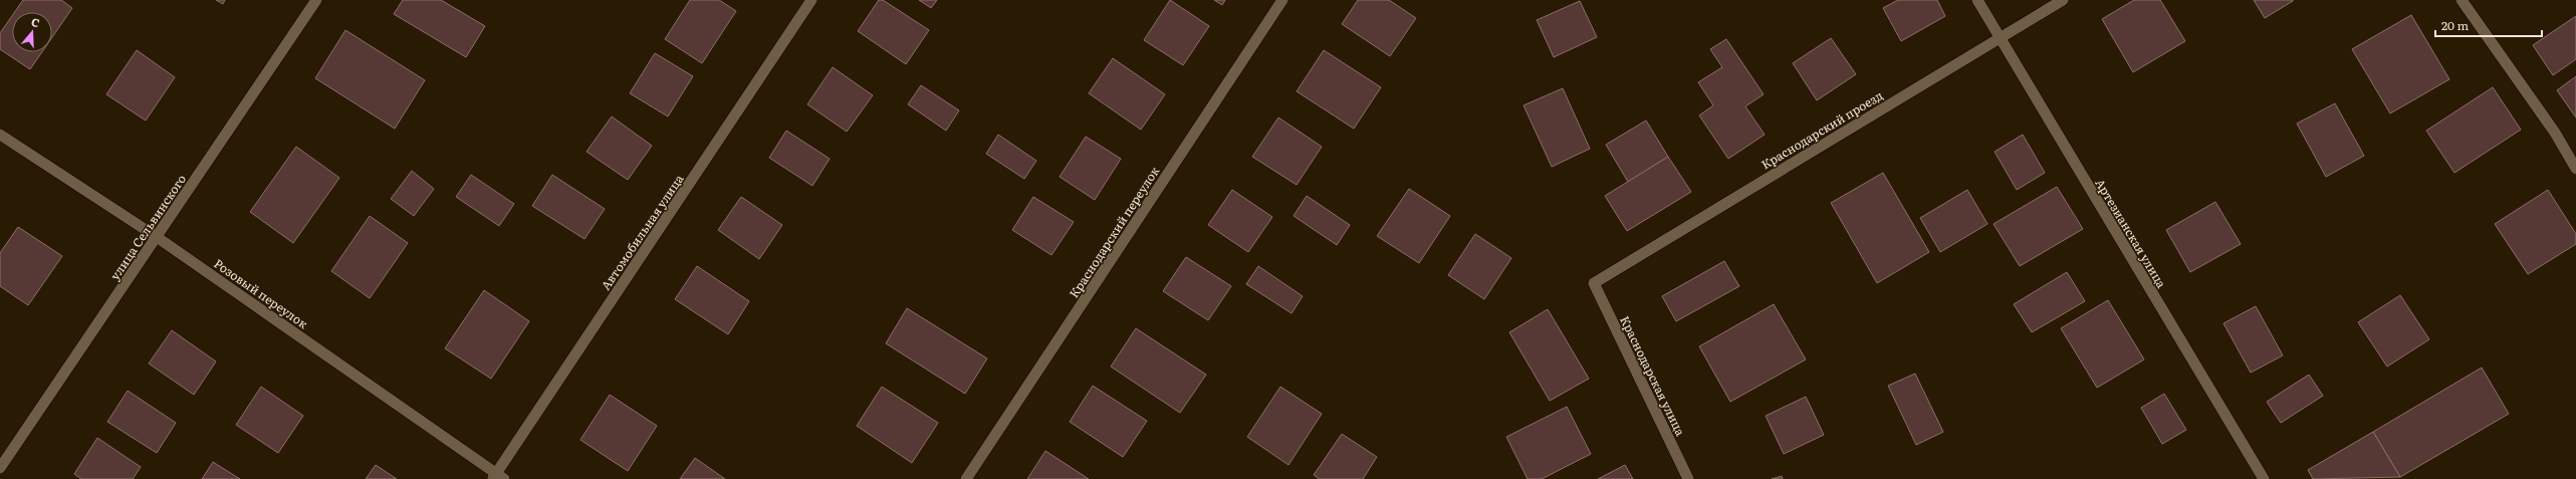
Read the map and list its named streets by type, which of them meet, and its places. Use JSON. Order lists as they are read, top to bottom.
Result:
{
  "streets": {
    "street": [
      "Краснодарский проезд",
      "улица Сельвинского",
      "Автомобильная улица",
      "Краснодарский переулок",
      "Артезианская улица",
      "Розовый переулок",
      "Краснодарская улица"
    ]
  },
  "crossings": [
    ["Краснодарский проезд", "Артезианская улица"],
    ["Краснодарский проезд", "Краснодарская улица"],
    ["улица Сельвинского", "Розовый переулок"],
    ["Автомобильная улица", "Розовый переулок"]
  ],
  "scale_bar": "20 m",
  "north": "top"
}
